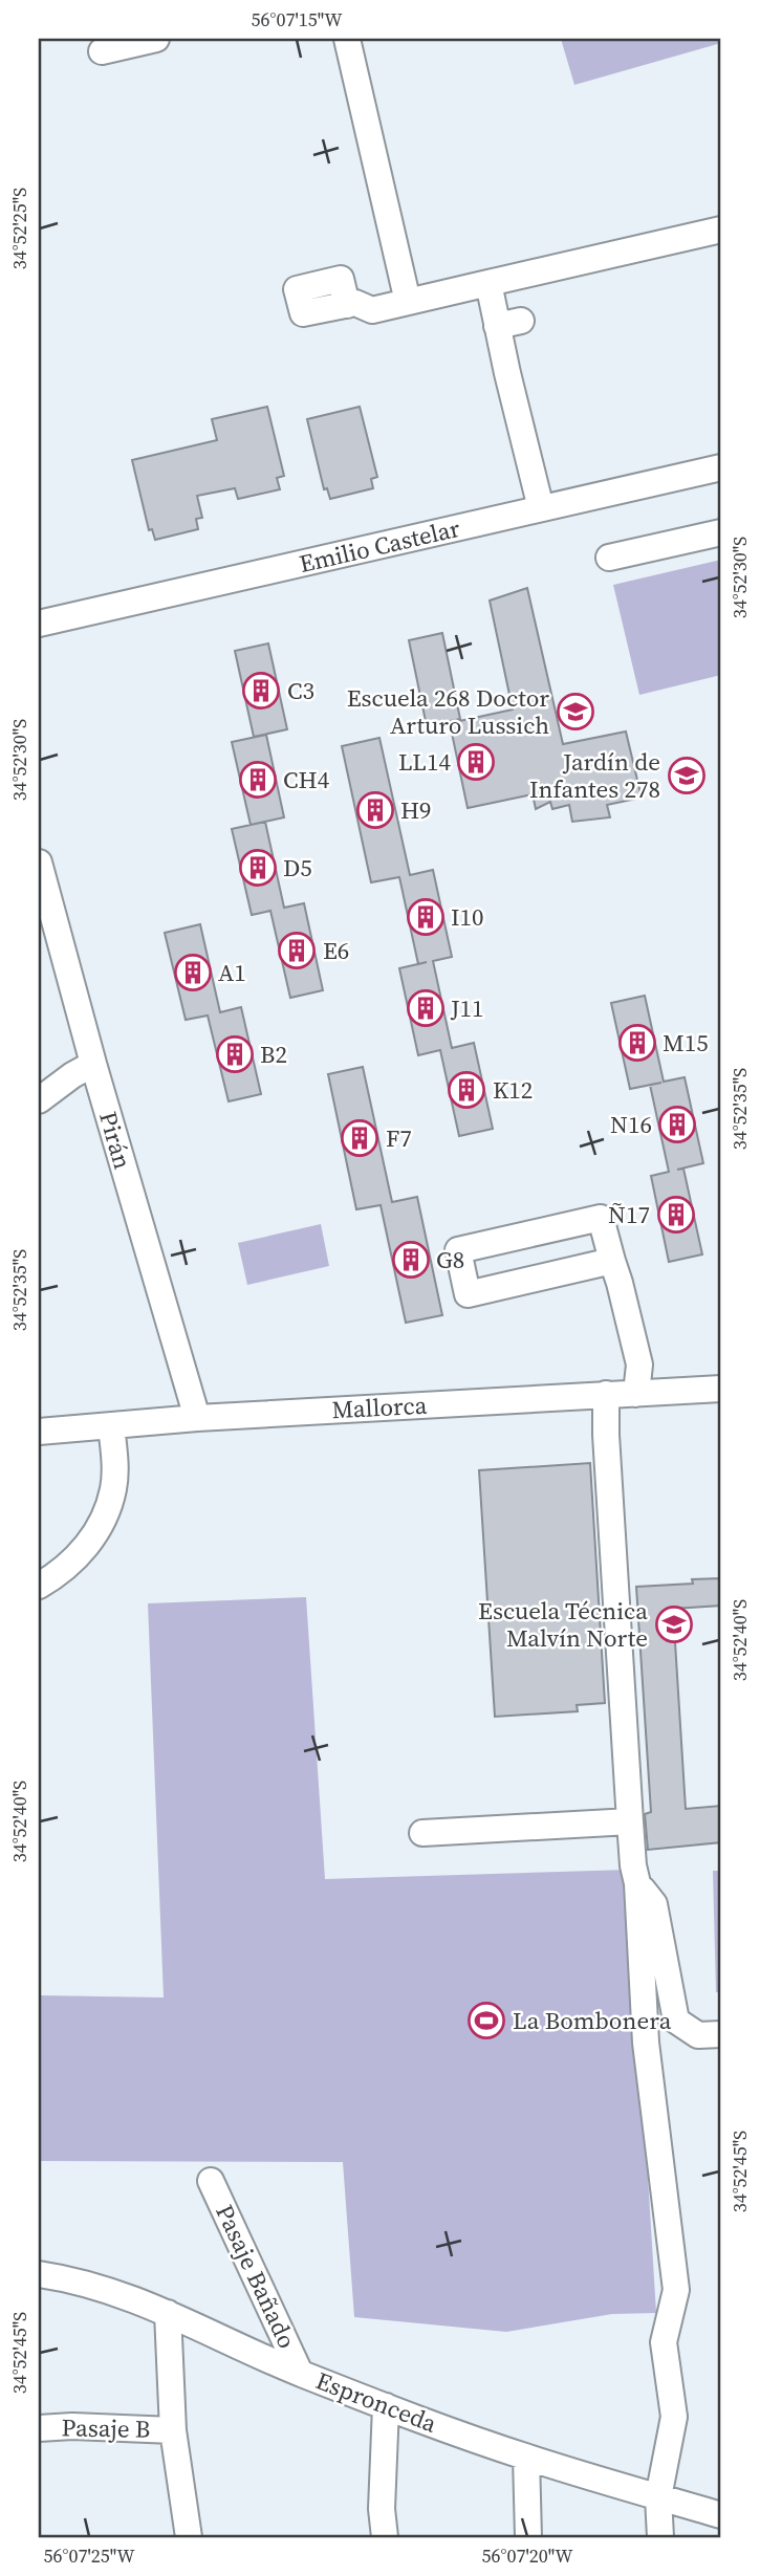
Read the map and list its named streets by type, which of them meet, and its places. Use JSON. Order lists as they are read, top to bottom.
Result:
{
  "streets": {
    "street": [
      "Emilio Castelar",
      "Pirán",
      "Mallorca",
      "Pasaje Bañado",
      "Espronceda",
      "Pasaje B"
    ]
  },
  "crossings": [
    ["Pirán", "Mallorca"],
    ["Pasaje Bañado", "Espronceda"]
  ],
  "places": {
    "building": [
      "C3",
      "LL14",
      "CH4",
      "H9",
      "D5",
      "I10",
      "E6",
      "A1",
      "J11",
      "M15",
      "B2",
      "K12",
      "N16",
      "F7",
      "Ñ17",
      "G8"
    ],
    "school or university": ["Escuela 268 Doctor Arturo Lussich", "Jardín de Infantes 278", "Escuela Técnica Malvín Norte"],
    "sports": ["La Bombonera"]
  },
  "coordinates": [
    "56°07'15\"W",
    "34°52'25\"S",
    "34°52'30\"S",
    "34°52'35\"S",
    "34°52'40\"S",
    "34°52'45\"S",
    "56°07'25\"W",
    "56°07'20\"W"
  ]
}
